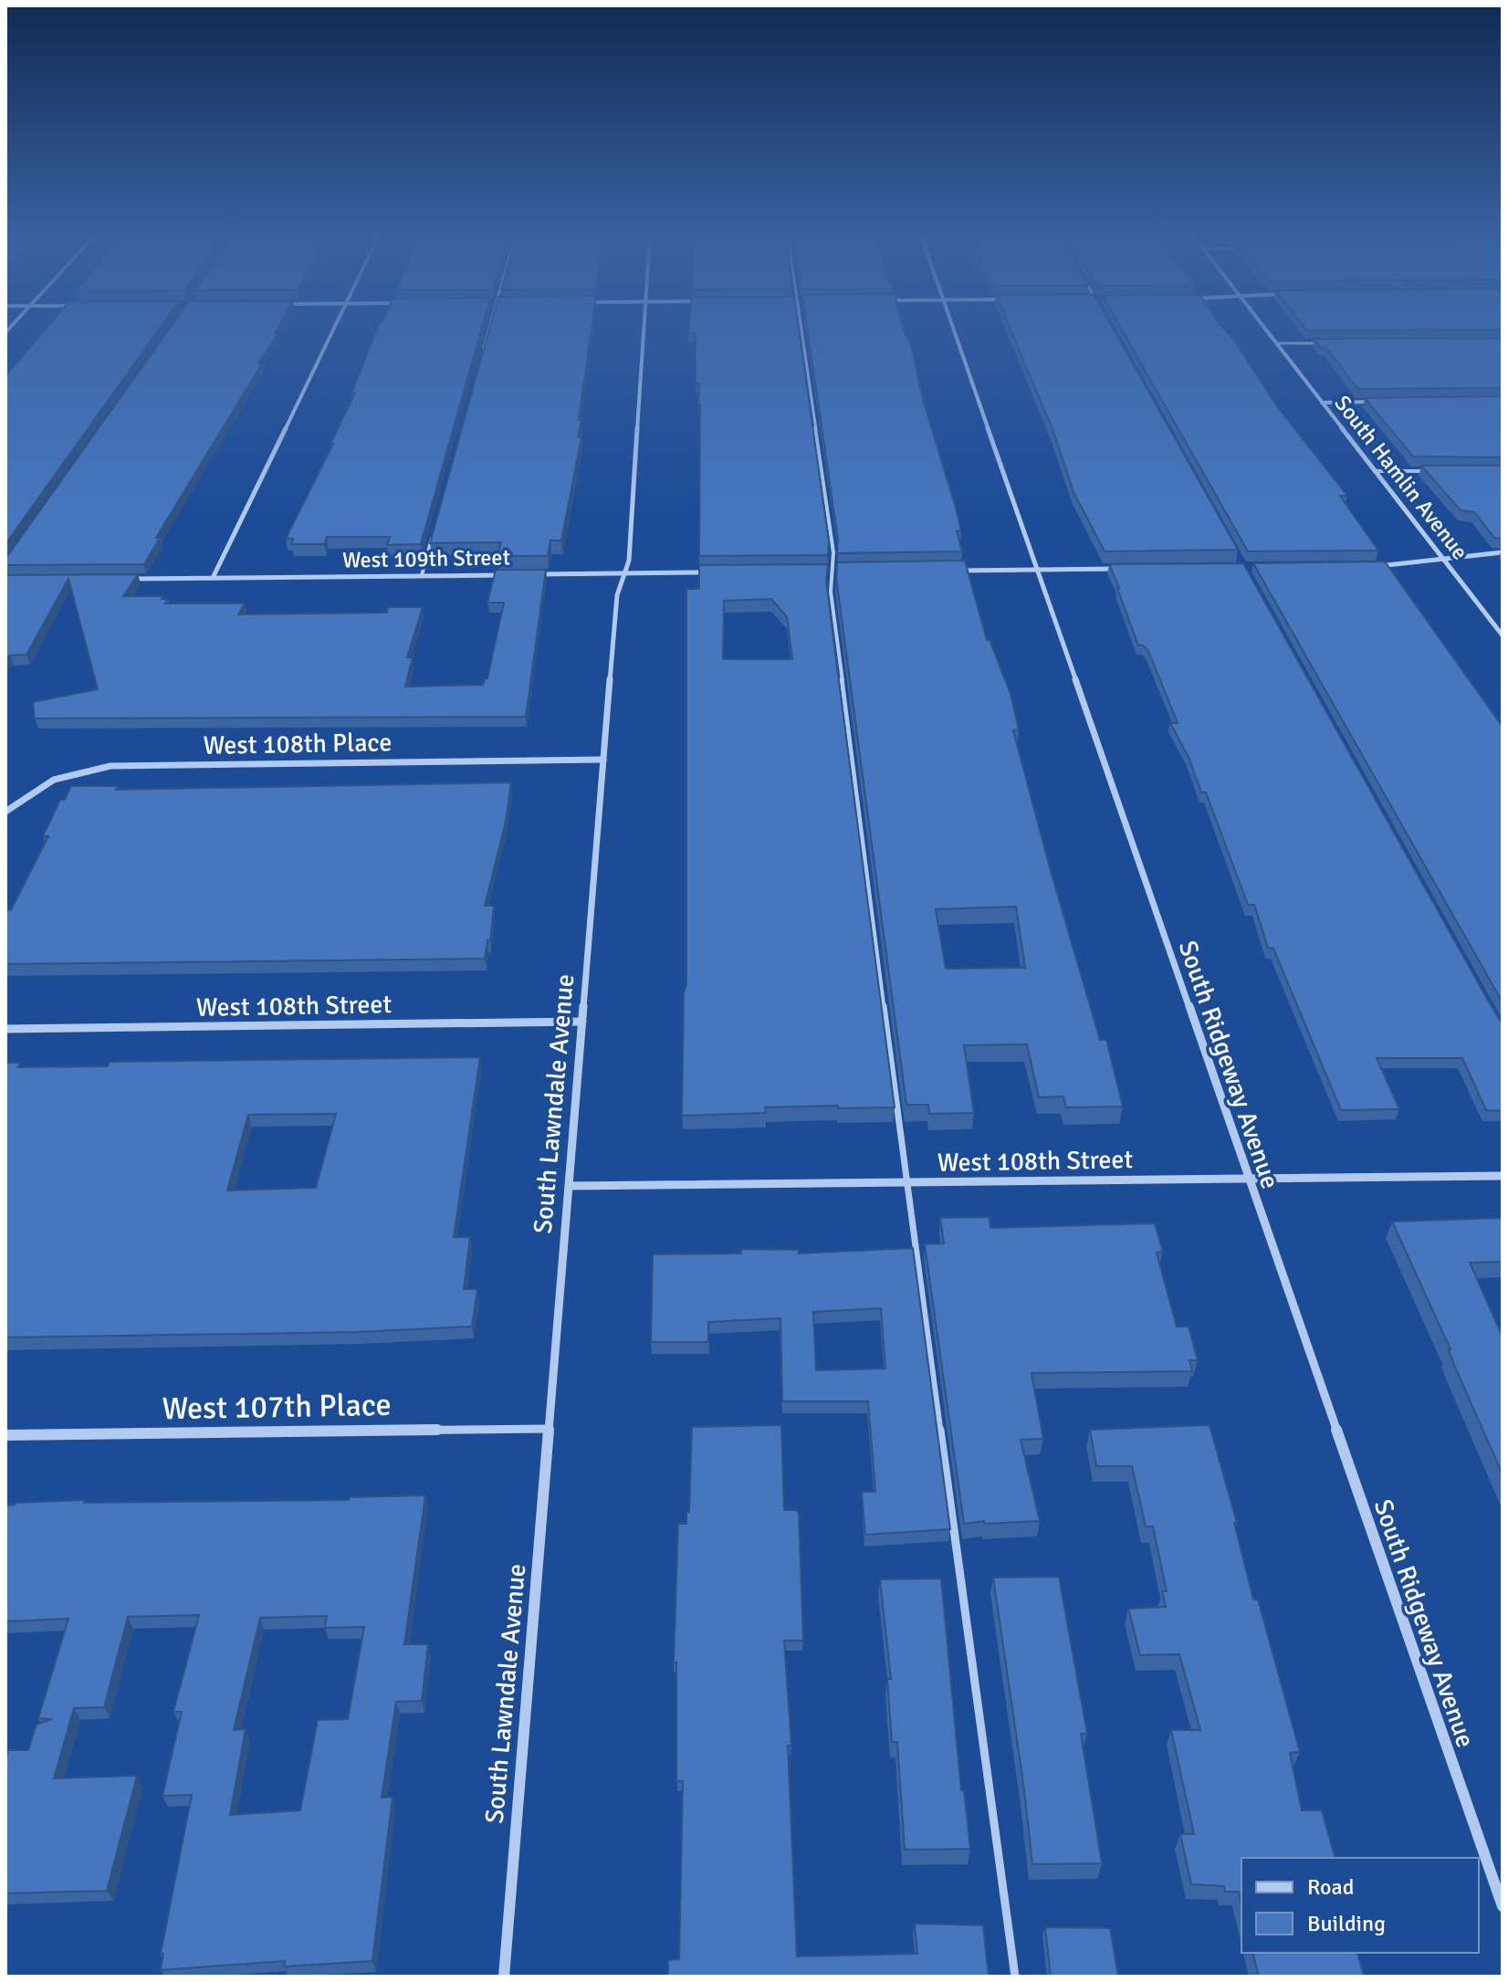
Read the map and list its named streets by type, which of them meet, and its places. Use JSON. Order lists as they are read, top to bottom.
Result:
{
  "streets": {
    "street": [
      "South Hamlin Avenue",
      "West 109th Street",
      "West 108th Place",
      "West 108th Street",
      "South Ridgeway Avenue",
      "South Lawndale Avenue",
      "West 107th Place"
    ]
  },
  "crossings": [
    ["West 109th Street", "South Lawndale Avenue"],
    ["West 108th Place", "South Lawndale Avenue"],
    ["West 108th Street", "South Ridgeway Avenue"],
    ["West 108th Street", "South Lawndale Avenue"],
    ["South Lawndale Avenue", "West 107th Place"]
  ],
  "legend": ["Road", "Building"]
}
